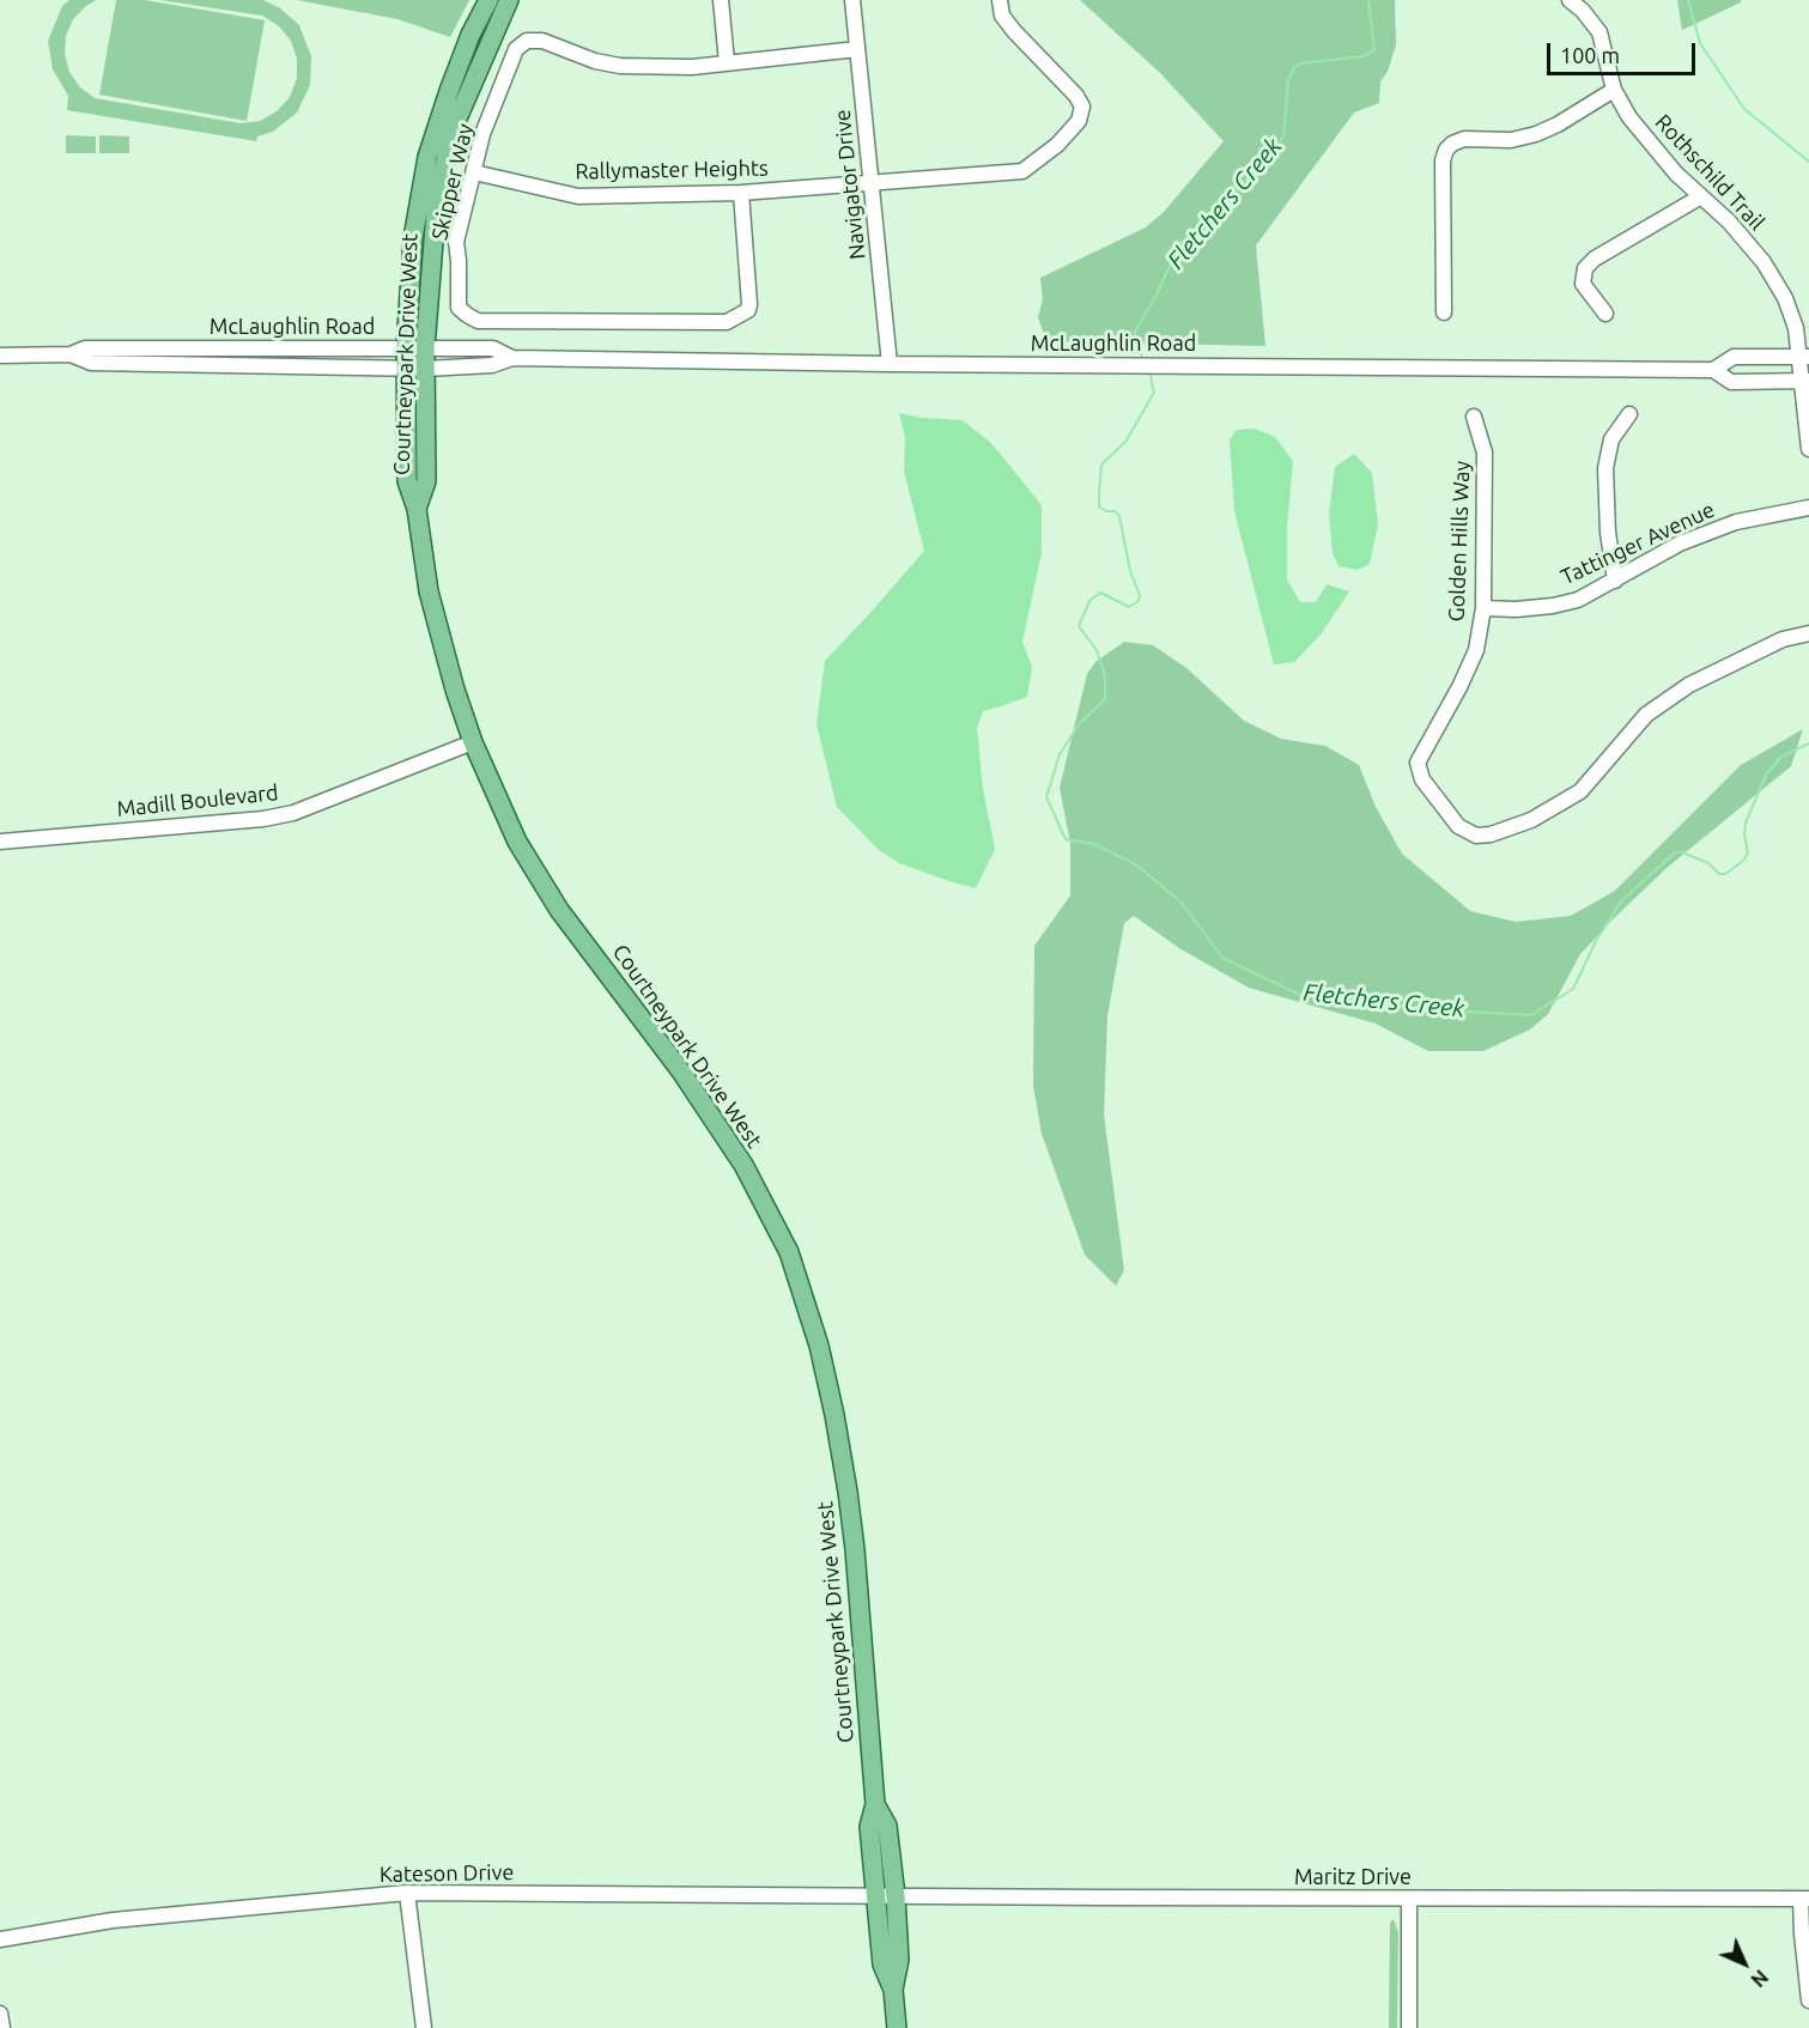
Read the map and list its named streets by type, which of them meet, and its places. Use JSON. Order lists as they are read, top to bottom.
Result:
{
  "streets": {
    "main road": ["Courtneypark Drive West"],
    "street": [
      "Rallymaster Heights",
      "Rothschild Trail",
      "Skipper Way",
      "Navigator Drive",
      "McLaughlin Road",
      "Golden Hills Way",
      "Tattinger Avenue",
      "Madill Boulevard",
      "Kateson Drive",
      "Maritz Drive"
    ]
  },
  "crossings": [
    ["Rallymaster Heights", "Skipper Way"],
    ["Rallymaster Heights", "Navigator Drive"],
    ["Rothschild Trail", "McLaughlin Road"],
    ["Skipper Way", "Navigator Drive"],
    ["Navigator Drive", "McLaughlin Road"],
    ["McLaughlin Road", "Courtneypark Drive West"],
    ["Courtneypark Drive West", "Madill Boulevard"],
    ["Courtneypark Drive West", "Kateson Drive"],
    ["Courtneypark Drive West", "Maritz Drive"],
    ["Golden Hills Way", "Tattinger Avenue"],
    ["Kateson Drive", "Maritz Drive"]
  ],
  "water": ["Fletchers Creek"],
  "scale_bar": "100 m",
  "north": "bottom right"
}
